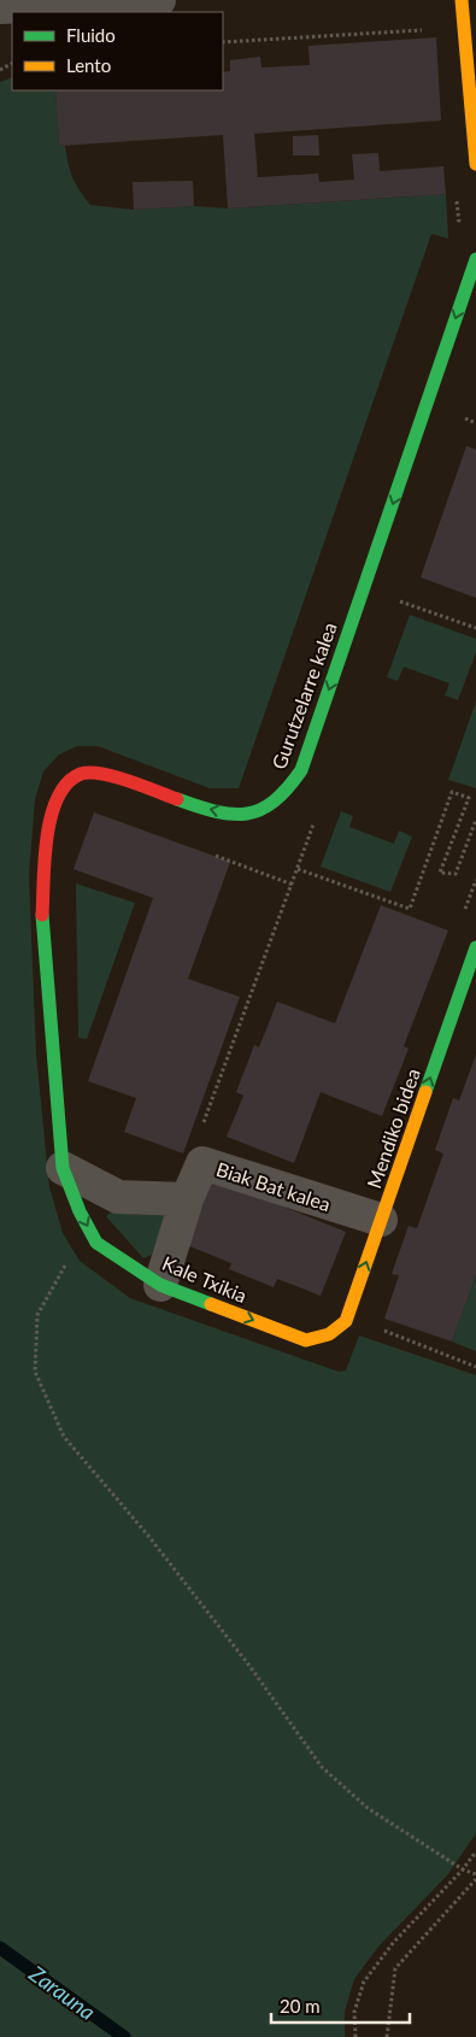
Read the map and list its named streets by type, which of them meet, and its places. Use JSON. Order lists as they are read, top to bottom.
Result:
{
  "streets": {
    "street": [
      "Gurutzelarre kalea",
      "Mendiko bidea",
      "Biak Bat kalea",
      "Kale Txikia"
    ]
  },
  "crossings": [
    ["Gurutzelarre kalea", "Kale Txikia"],
    ["Mendiko bidea", "Biak Bat kalea"],
    ["Mendiko bidea", "Kale Txikia"],
    ["Biak Bat kalea", "Kale Txikia"]
  ],
  "one_way": ["Gurutzelarre kalea", "Mendiko bidea"],
  "water": ["Zarauna"],
  "legend": ["Fluido", "Lento"],
  "scale_bar": "20 m"
}
